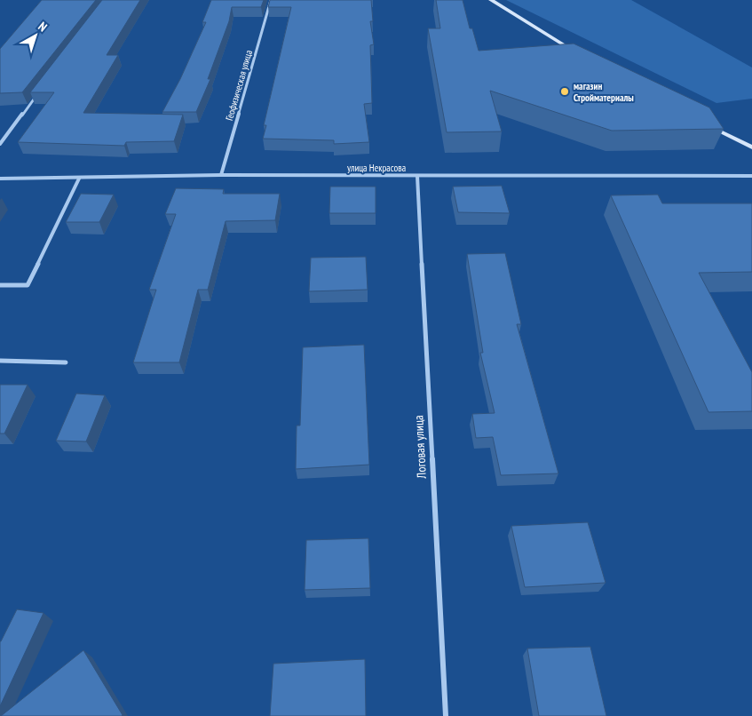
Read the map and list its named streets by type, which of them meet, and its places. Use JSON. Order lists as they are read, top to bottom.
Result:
{
  "streets": {
    "street": ["Геофизическая улица", "улица Некрасова", "Логовая улица"]
  },
  "crossings": [
    ["Геофизическая улица", "улица Некрасова"],
    ["улица Некрасова", "Логовая улица"]
  ],
  "places": ["магазин Стройматериалы"],
  "north": "top right"
}
